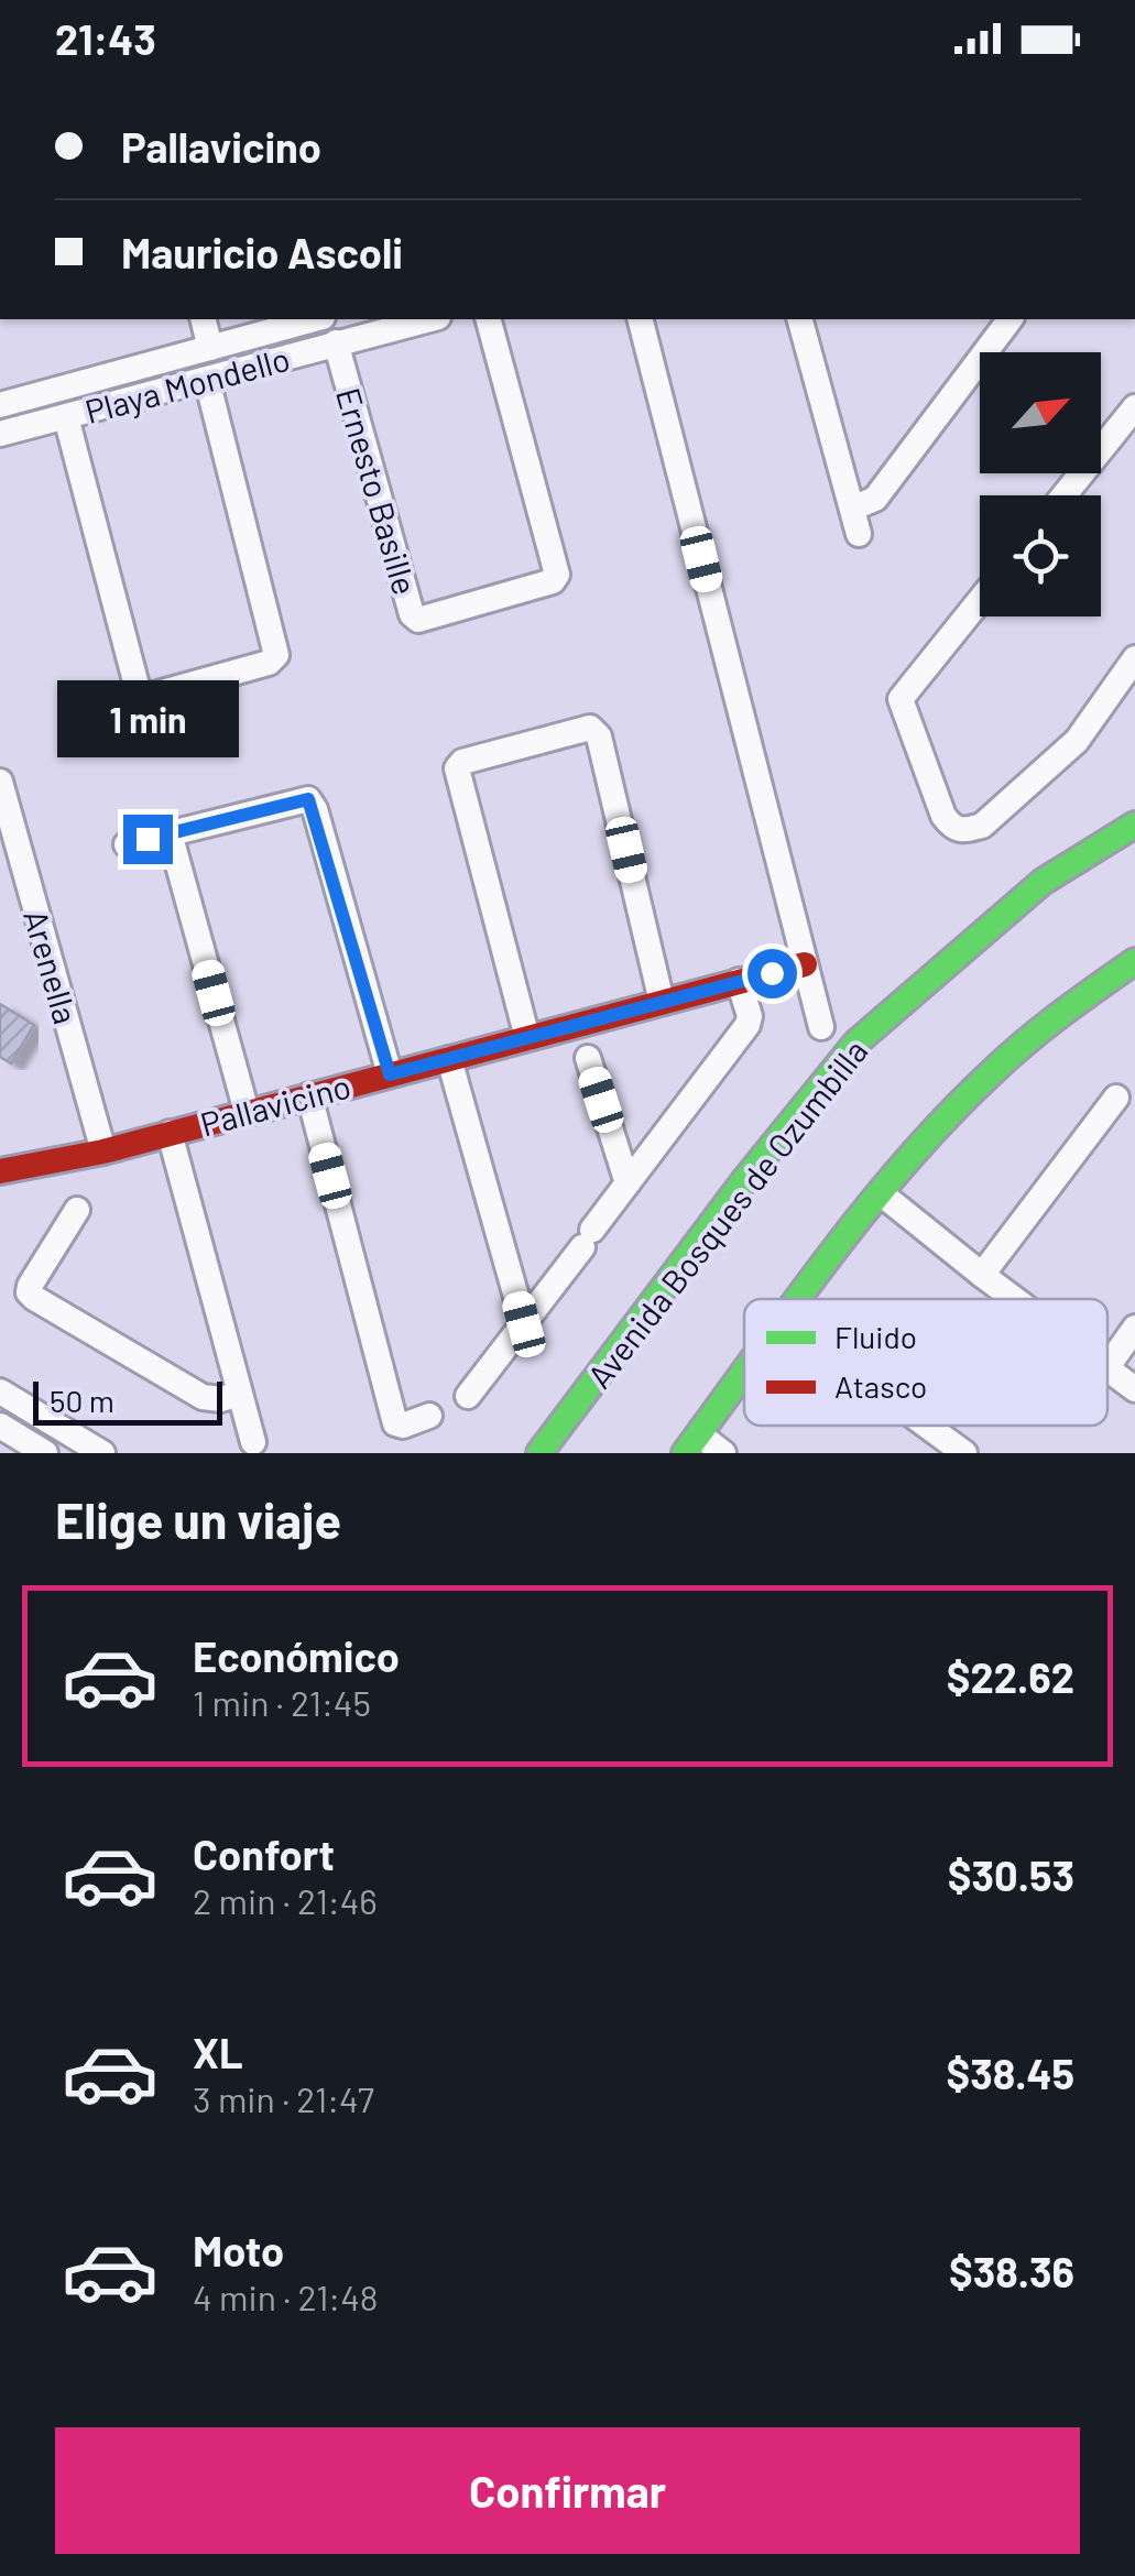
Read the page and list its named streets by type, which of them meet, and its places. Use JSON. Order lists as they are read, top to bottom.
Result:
{
  "streets": {
    "main road": ["Pallavicino", "Avenida Bosques de Ozumbilla"],
    "street": ["Playa Mondello", "Ernesto Basille", "Arenella"]
  },
  "crossings": [
    ["Playa Mondello", "Ernesto Basille"],
    ["Arenella", "Pallavicino"]
  ],
  "legend": ["Fluido", "Atasco"],
  "scale_bar": "50 m",
  "north": "top right",
  "page": {
    "status": "21:43",
    "banner": ["Pallavicino", "Mauricio Ascoli"],
    "bubble": "1 min",
    "scale": "50 m",
    "heading": "Elige un viaje",
    "list": [
      {
        "name": "Económico",
        "note": "1 min · 21:45",
        "value": "$22.62"
      },
      {
        "name": "Confort",
        "note": "2 min · 21:46",
        "value": "$30.53"
      },
      {
        "name": "XL",
        "note": "3 min · 21:47",
        "value": "$38.45"
      },
      {
        "name": "Moto",
        "note": "4 min · 21:48",
        "value": "$38.36"
      }
    ],
    "buttons": "Confirmar"
  }
}
